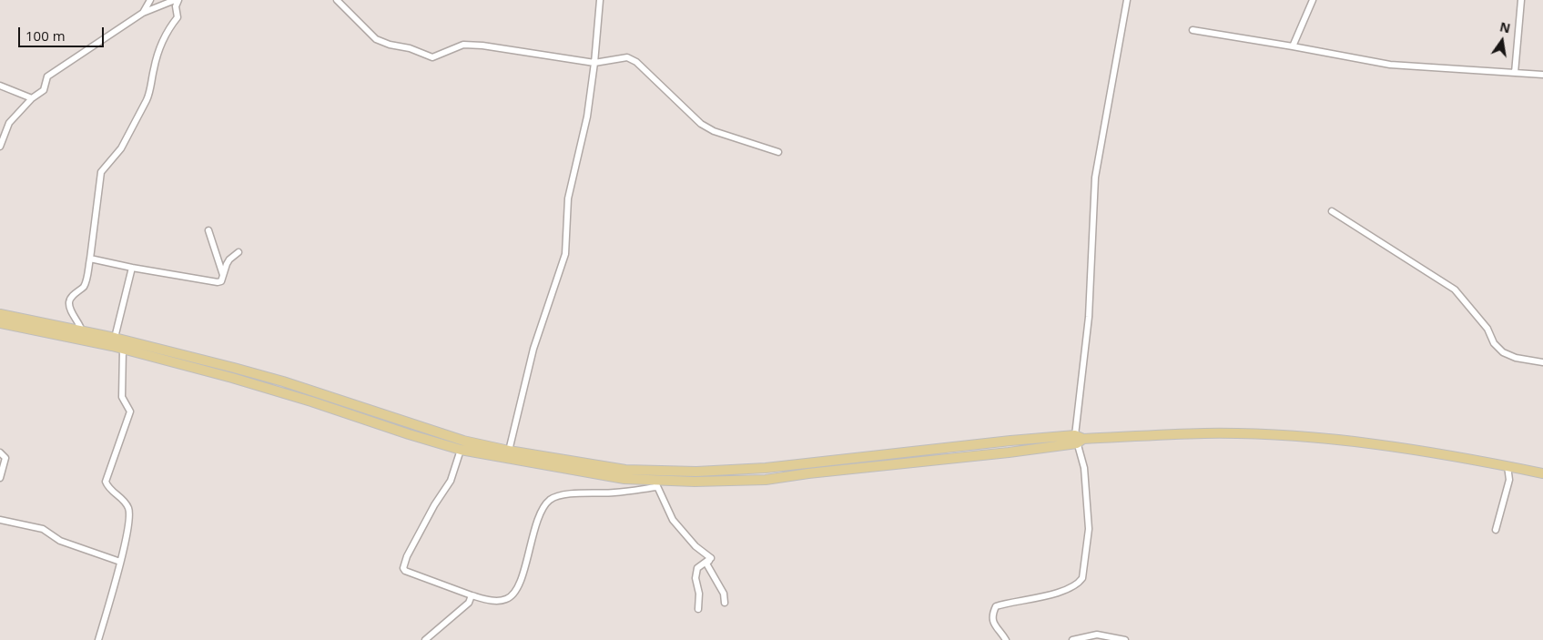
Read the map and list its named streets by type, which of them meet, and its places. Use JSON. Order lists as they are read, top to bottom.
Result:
{
  "scale_bar": "100 m",
  "north": "top"
}
